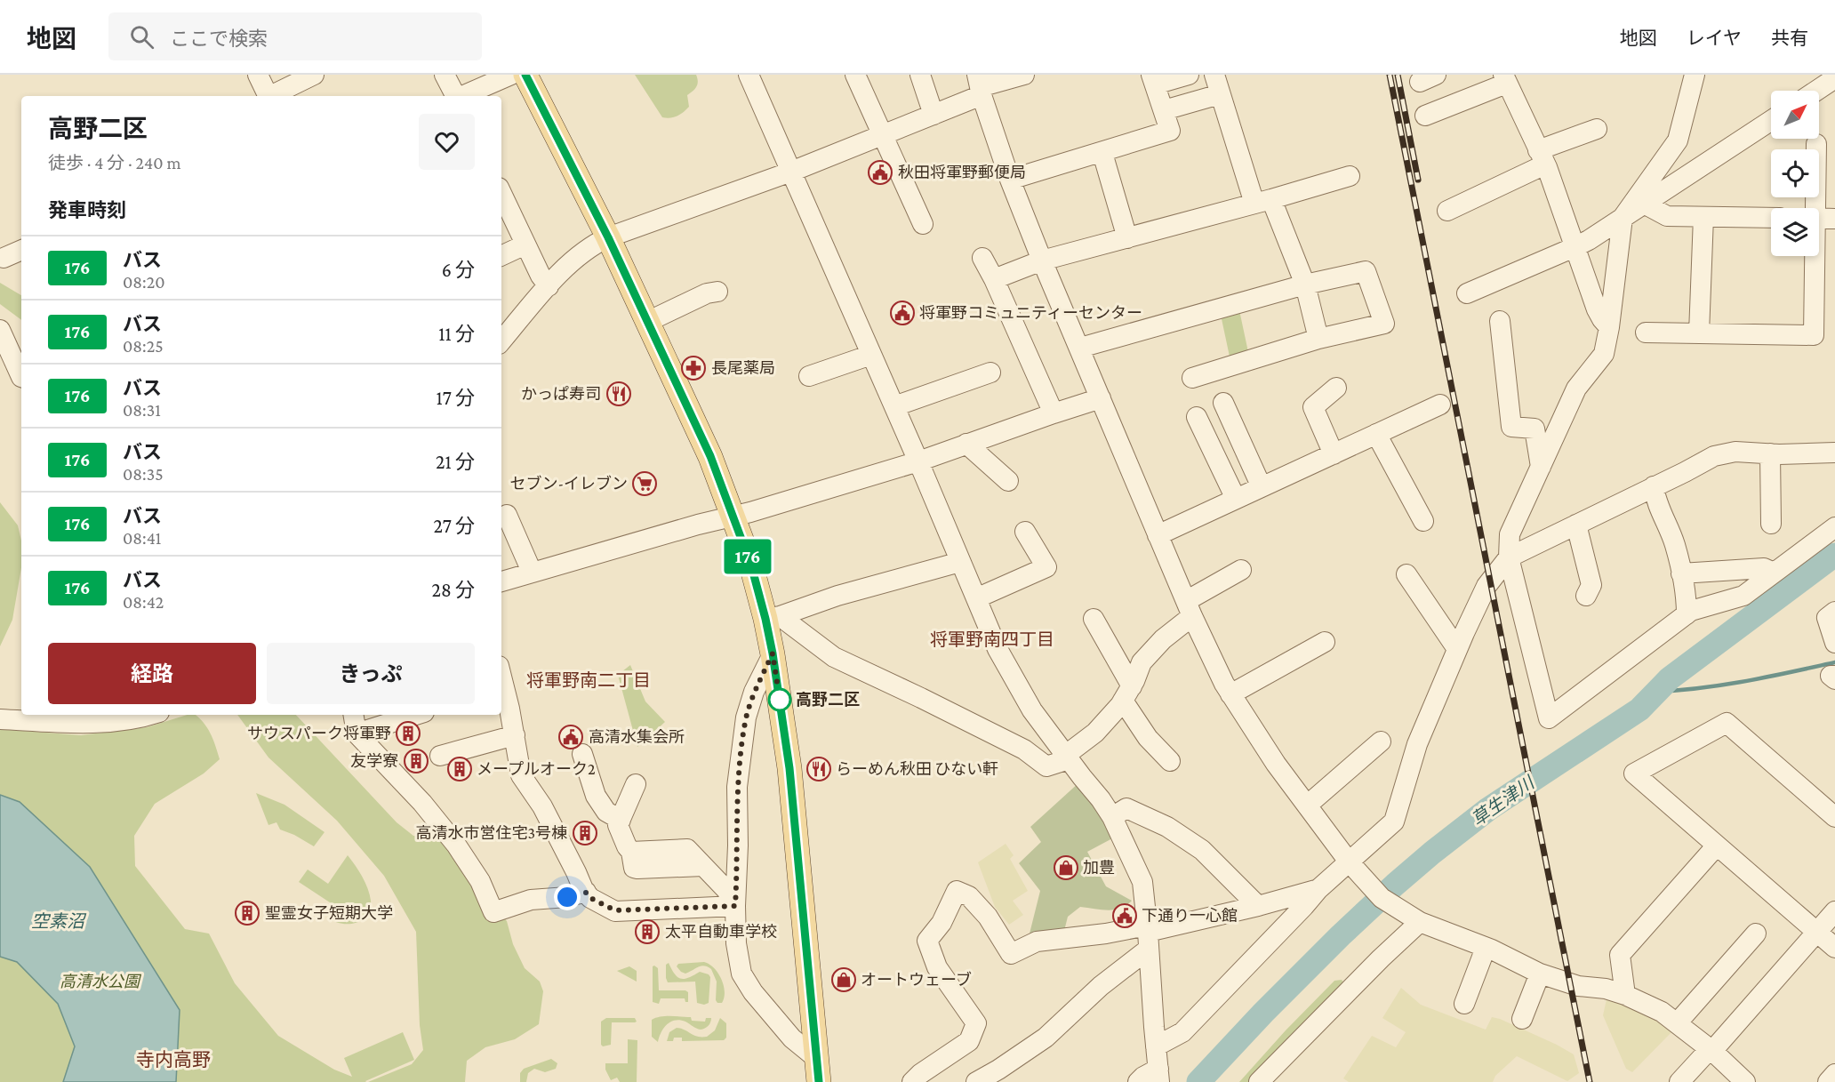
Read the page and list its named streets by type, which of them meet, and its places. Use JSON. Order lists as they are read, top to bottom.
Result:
{
  "districts": ["将軍野南四丁目", "将軍野南二丁目", "寺内高野"],
  "water": ["草生津川", "空素沼"],
  "parks": ["高清水公園"],
  "places": {
    "public building": [
      "秋田将軍野郵便局",
      "将軍野コミュニティーセンター",
      "高清水集会所",
      "下通り一心館"
    ],
    "pharmacy": ["長尾薬局"],
    "restaurant": ["かっぱ寿司", "らーめん秋田 ひない軒"],
    "supermarket": ["セブン-イレブン"],
    "other": ["高野二区"],
    "building": [
      "サウスパーク将軍野",
      "友学寮",
      "メープルオーク2",
      "高清水市営住宅3号棟",
      "聖霊女子短期大学",
      "太平自動車学校"
    ],
    "shop": ["加豊", "オートウェーブ"]
  },
  "lines": ["bus line 176"],
  "north": "top right",
  "page": {
    "header": "地図",
    "search": "ここで検索",
    "nav": ["地図", "レイヤ", "共有"],
    "on_map": "176",
    "heading": [
      ["高野二区", "徒歩 · 4 分 · 240 m"],
      "発車時刻"
    ],
    "list": [
      {
        "mark": "176",
        "name": "バス",
        "note": "08:20",
        "value": "6 分"
      },
      {
        "mark": "176",
        "name": "バス",
        "note": "08:25",
        "value": "11 分"
      },
      {
        "mark": "176",
        "name": "バス",
        "note": "08:31",
        "value": "17 分"
      },
      {
        "mark": "176",
        "name": "バス",
        "note": "08:35",
        "value": "21 分"
      },
      {
        "mark": "176",
        "name": "バス",
        "note": "08:41",
        "value": "27 分"
      },
      {
        "mark": "176",
        "name": "バス",
        "note": "08:42",
        "value": "28 分"
      }
    ],
    "buttons": ["経路", "きっぷ"]
  }
}
